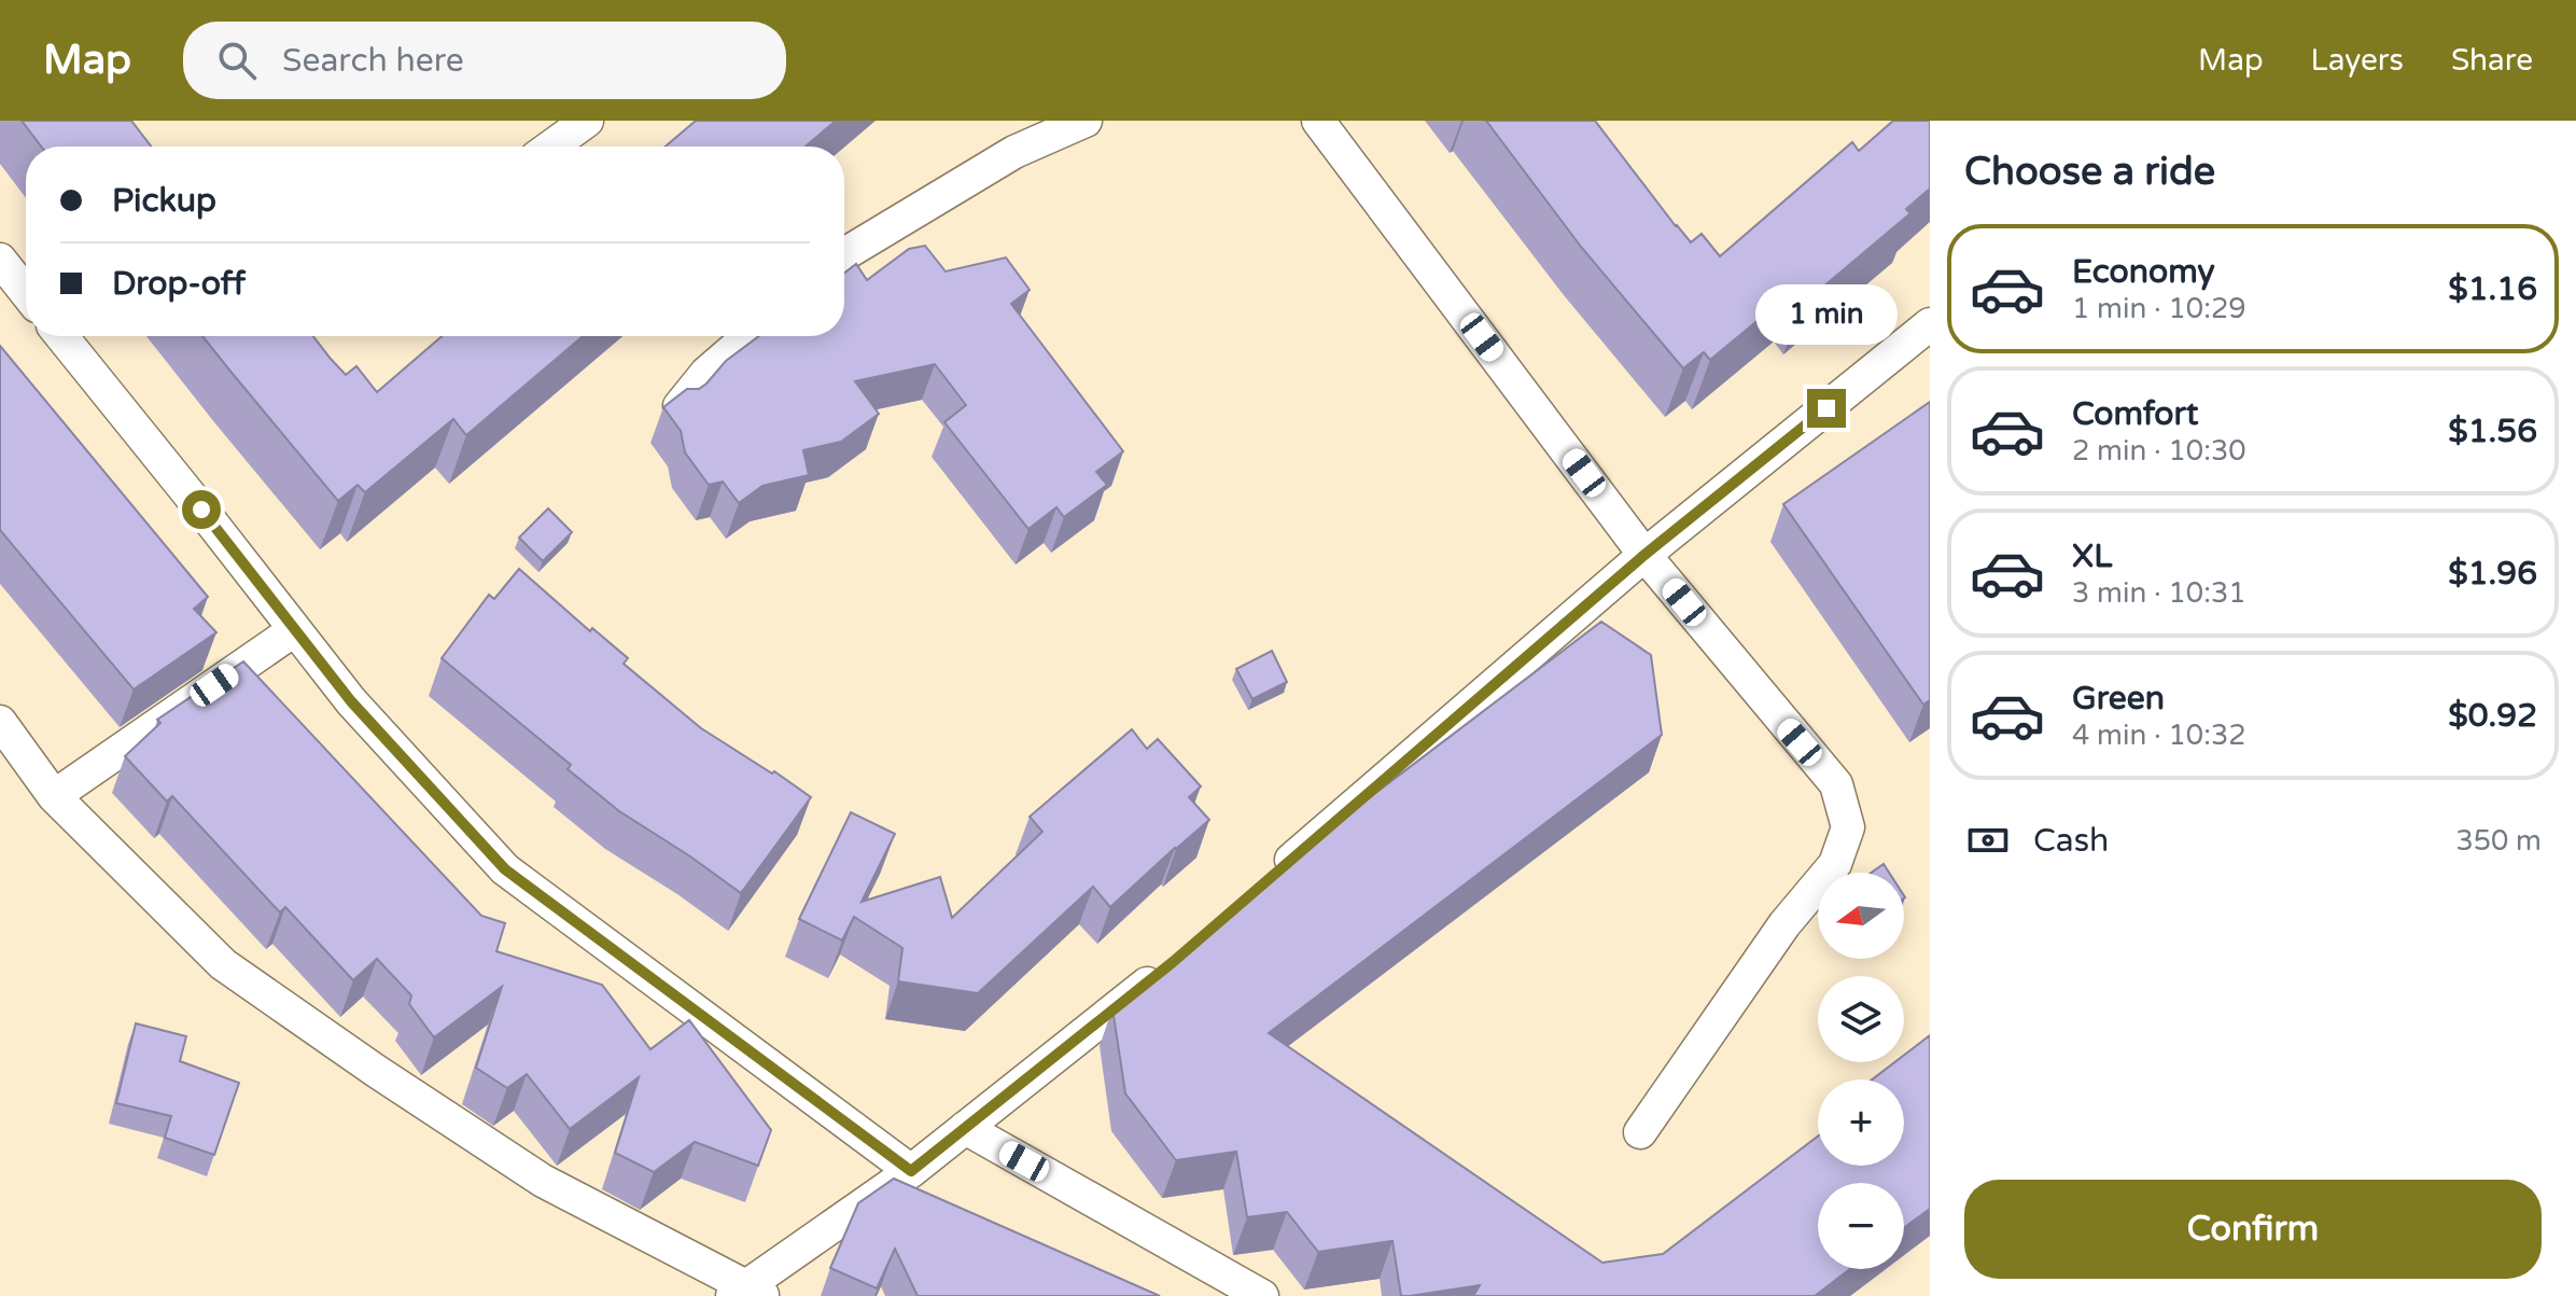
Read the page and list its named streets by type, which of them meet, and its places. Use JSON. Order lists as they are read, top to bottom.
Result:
{
  "north": "left",
  "page": {
    "header": "Map",
    "search": "Search here",
    "nav": ["Map", "Layers", "Share"],
    "heading": "Choose a ride",
    "banner": ["Pickup", "Drop-off"],
    "list": [
      {
        "name": "Economy",
        "note": "1 min · 10:29",
        "value": "$1.16"
      },
      {
        "name": "Comfort",
        "note": "2 min · 10:30",
        "value": "$1.56"
      },
      {
        "name": "XL",
        "note": "3 min · 10:31",
        "value": "$1.96"
      },
      {
        "name": "Green",
        "note": "4 min · 10:32",
        "value": "$0.92"
      }
    ],
    "bubble": "1 min",
    "pay": ["Cash", "350 m"],
    "map_buttons": ["+", "−"],
    "buttons": "Confirm"
  }
}
